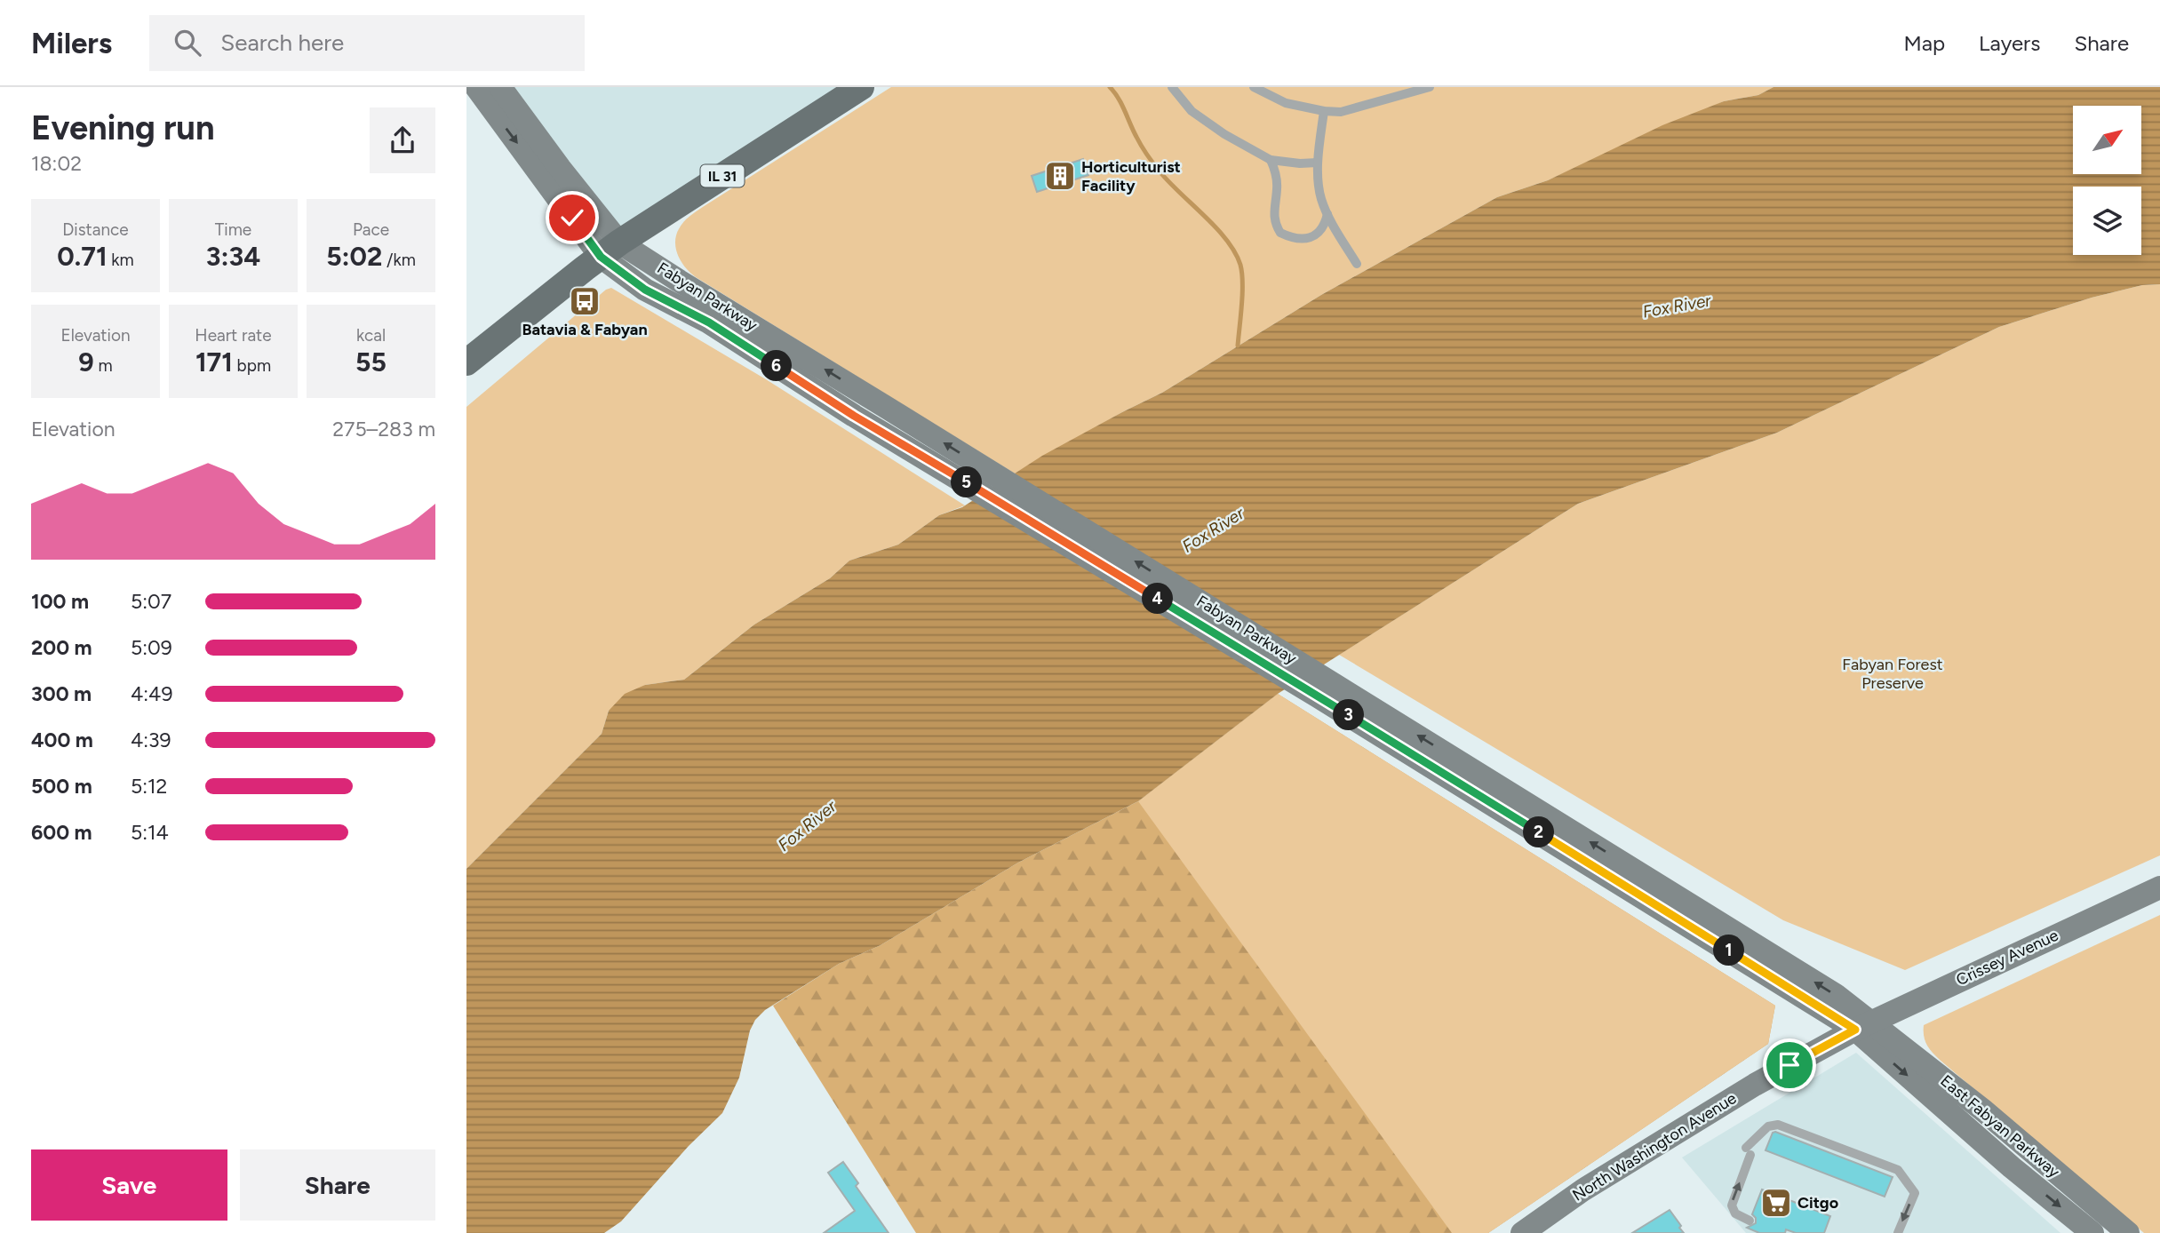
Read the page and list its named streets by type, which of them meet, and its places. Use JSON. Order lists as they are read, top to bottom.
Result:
{
  "streets": {
    "main road": [
      "IL 31",
      "Fabyan Parkway",
      "Crissey Avenue",
      "East Fabyan Parkway",
      "North Washington Avenue"
    ]
  },
  "crossings": [
    ["IL 31", "Fabyan Parkway"],
    ["Fabyan Parkway", "Crissey Avenue"],
    ["Fabyan Parkway", "East Fabyan Parkway"],
    ["Fabyan Parkway", "North Washington Avenue"],
    ["Crissey Avenue", "East Fabyan Parkway"],
    ["Crissey Avenue", "North Washington Avenue"],
    ["East Fabyan Parkway", "North Washington Avenue"]
  ],
  "water": ["Fox River"],
  "parks": ["Fabyan Forest Preserve"],
  "places": {
    "building": ["Horticulturist Facility"],
    "bus stop": ["Batavia & Fabyan"],
    "supermarket": ["Citgo"]
  },
  "north": "top right",
  "page": {
    "header": "Milers",
    "search": "Search here",
    "nav": ["Map", "Layers", "Share"],
    "heading": ["Evening run", "18:02"],
    "stats": [
      ["Distance", "0.71 km"],
      ["Time", "3:34"],
      ["Pace", "5:02 /km"],
      ["Elevation", "9 m"],
      ["Heart rate", "171 bpm"],
      ["kcal", "55"]
    ],
    "pins": [
      "6",
      "5",
      "4",
      "3",
      "2",
      "1"
    ],
    "chart": ["Elevation", "275–283 m"],
    "list": [
      {
        "name": "100 m",
        "note": "5:07"
      },
      {
        "name": "200 m",
        "note": "5:09"
      },
      {
        "name": "300 m",
        "note": "4:49"
      },
      {
        "name": "400 m",
        "note": "4:39"
      },
      {
        "name": "500 m",
        "note": "5:12"
      },
      {
        "name": "600 m",
        "note": "5:14"
      }
    ],
    "buttons": ["Save", "Share"]
  }
}
